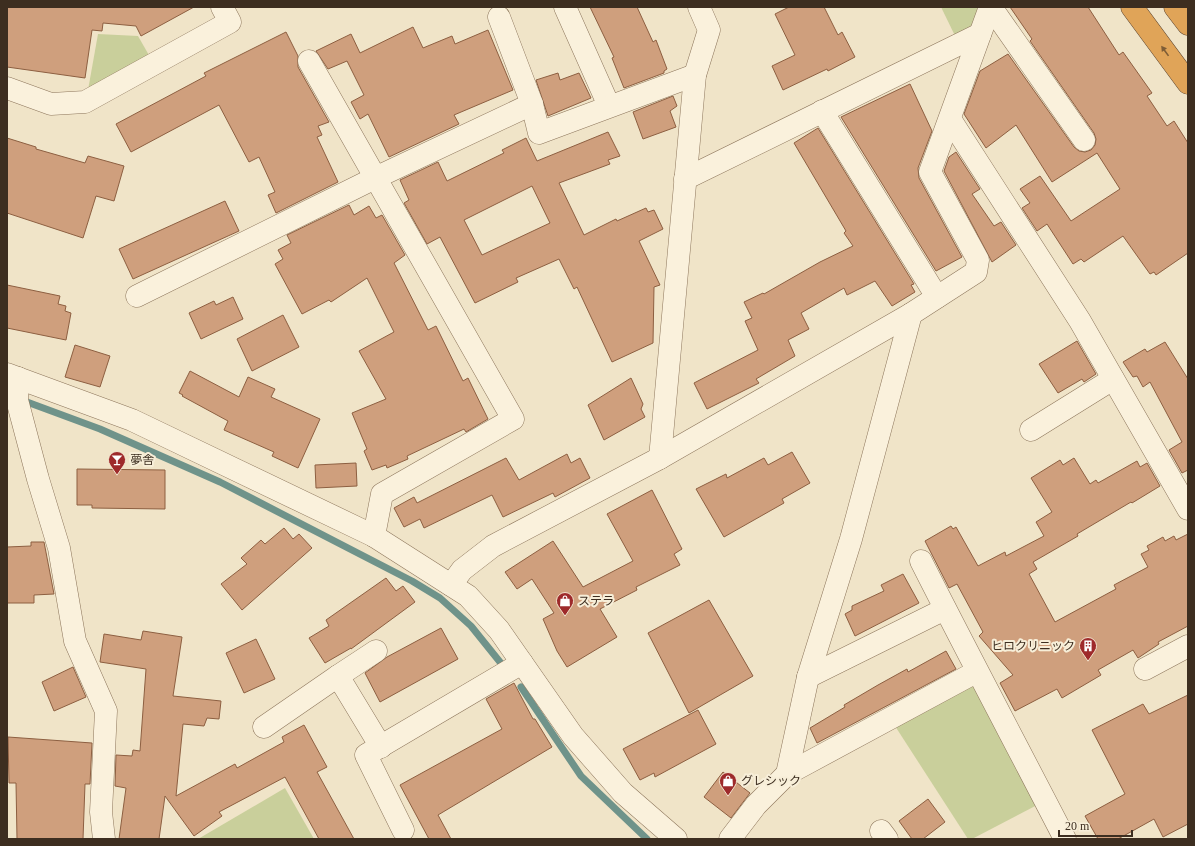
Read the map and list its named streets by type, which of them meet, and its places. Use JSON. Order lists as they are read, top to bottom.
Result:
{
  "places": {
    "bar": ["夢舎"],
    "shop": ["ステラ", "グレシック"],
    "building": ["ヒロクリニック"]
  },
  "scale_bar": "20 m"
}
